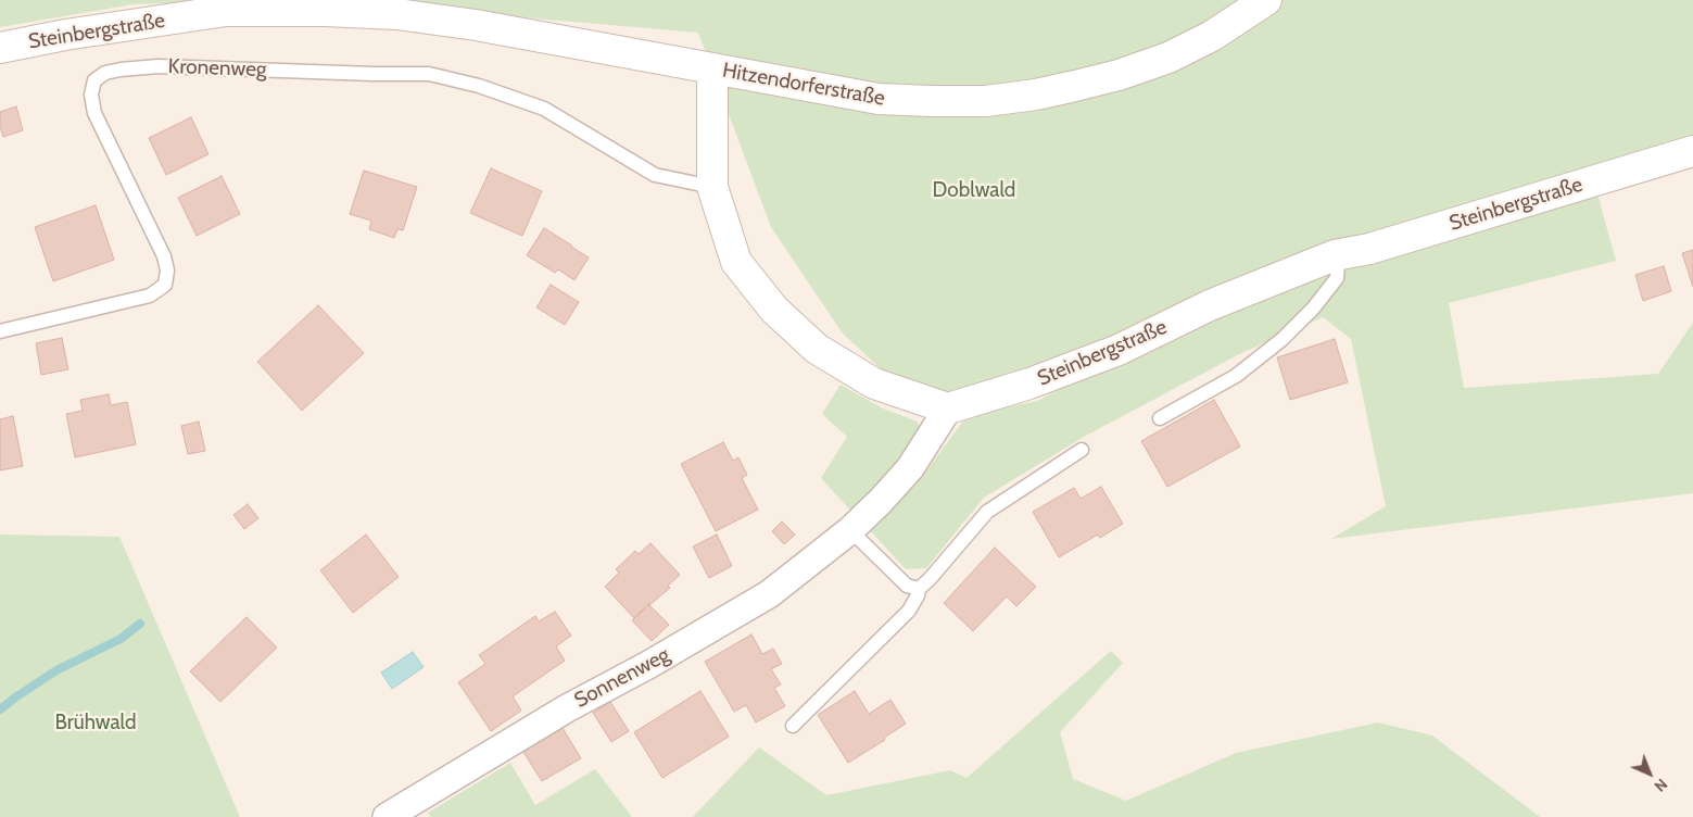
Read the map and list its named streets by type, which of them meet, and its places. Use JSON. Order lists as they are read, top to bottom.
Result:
{
  "streets": {
    "main road": ["Steinbergstraße", "Hitzendorferstraße"],
    "street": ["Sonnenweg"],
    "lane": ["Kronenweg"]
  },
  "crossings": [
    ["Steinbergstraße", "Hitzendorferstraße"],
    ["Steinbergstraße", "Sonnenweg"]
  ],
  "parks": ["Doblwald", "Brühwald"],
  "north": "bottom right"
}
